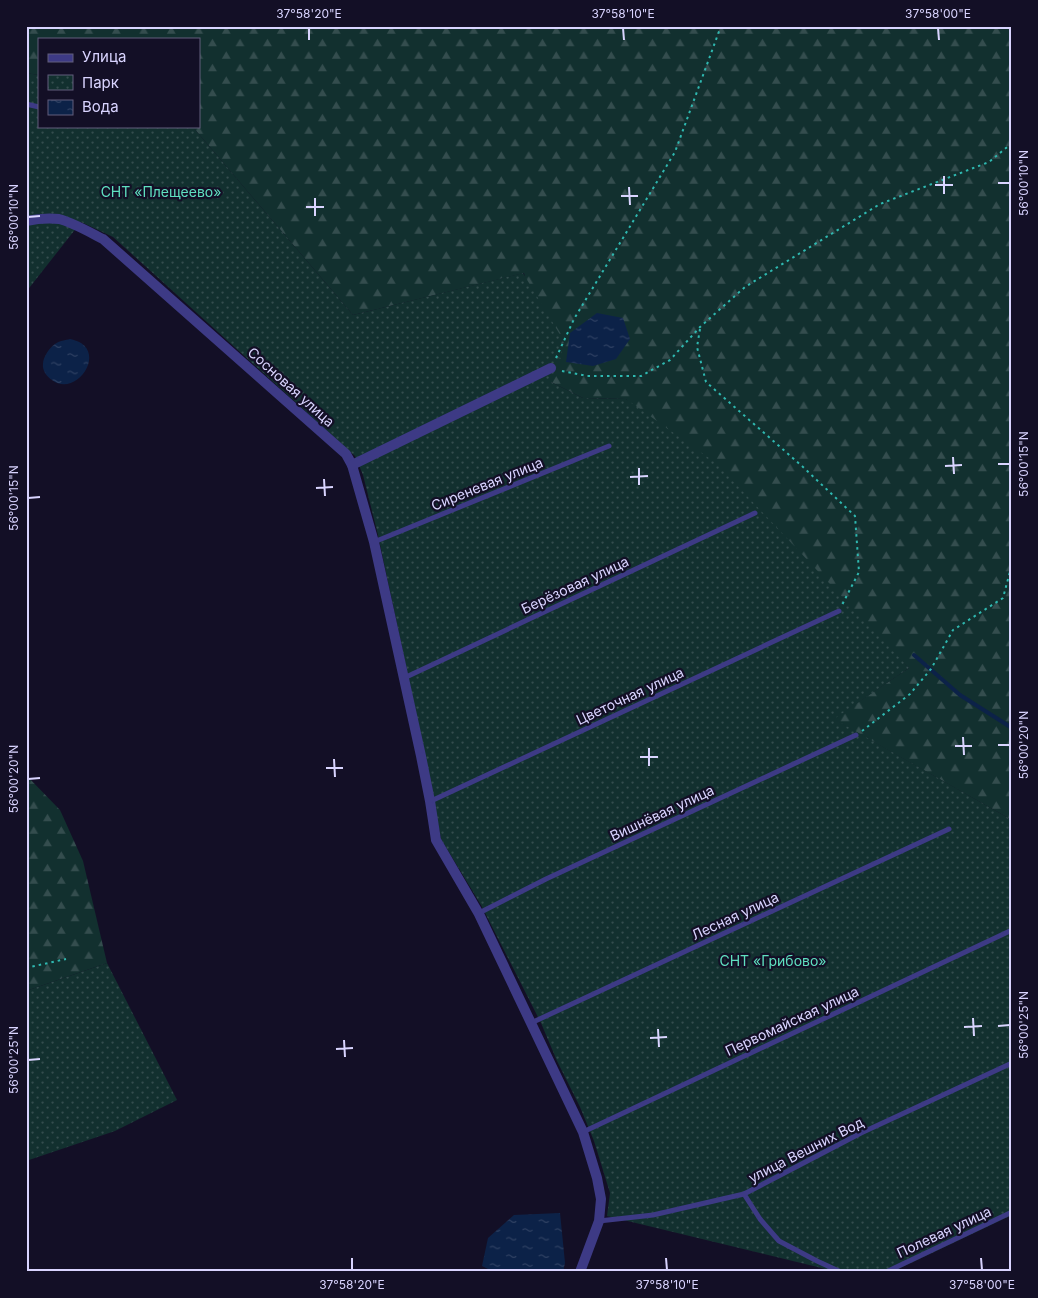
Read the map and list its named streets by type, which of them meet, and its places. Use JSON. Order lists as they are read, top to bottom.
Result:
{
  "streets": {
    "street": ["Сосновая улица"],
    "lane": [
      "Сиреневая улица",
      "Берёзовая улица",
      "Цветочная улица",
      "Вишнёвая улица",
      "Лесная улица",
      "Первомайская улица",
      "улица Вешних Вод",
      "Полевая улица"
    ]
  },
  "parks": ["СНТ «Плещеево»", "СНТ «Грибово»"],
  "legend": ["Улица", "Парк", "Вода"],
  "coordinates": [
    "37°58'20\"E",
    "37°58'10\"E",
    "37°58'00\"E",
    "56°00'10\"N",
    "56°00'15\"N",
    "56°00'20\"N",
    "56°00'25\"N"
  ]
}
